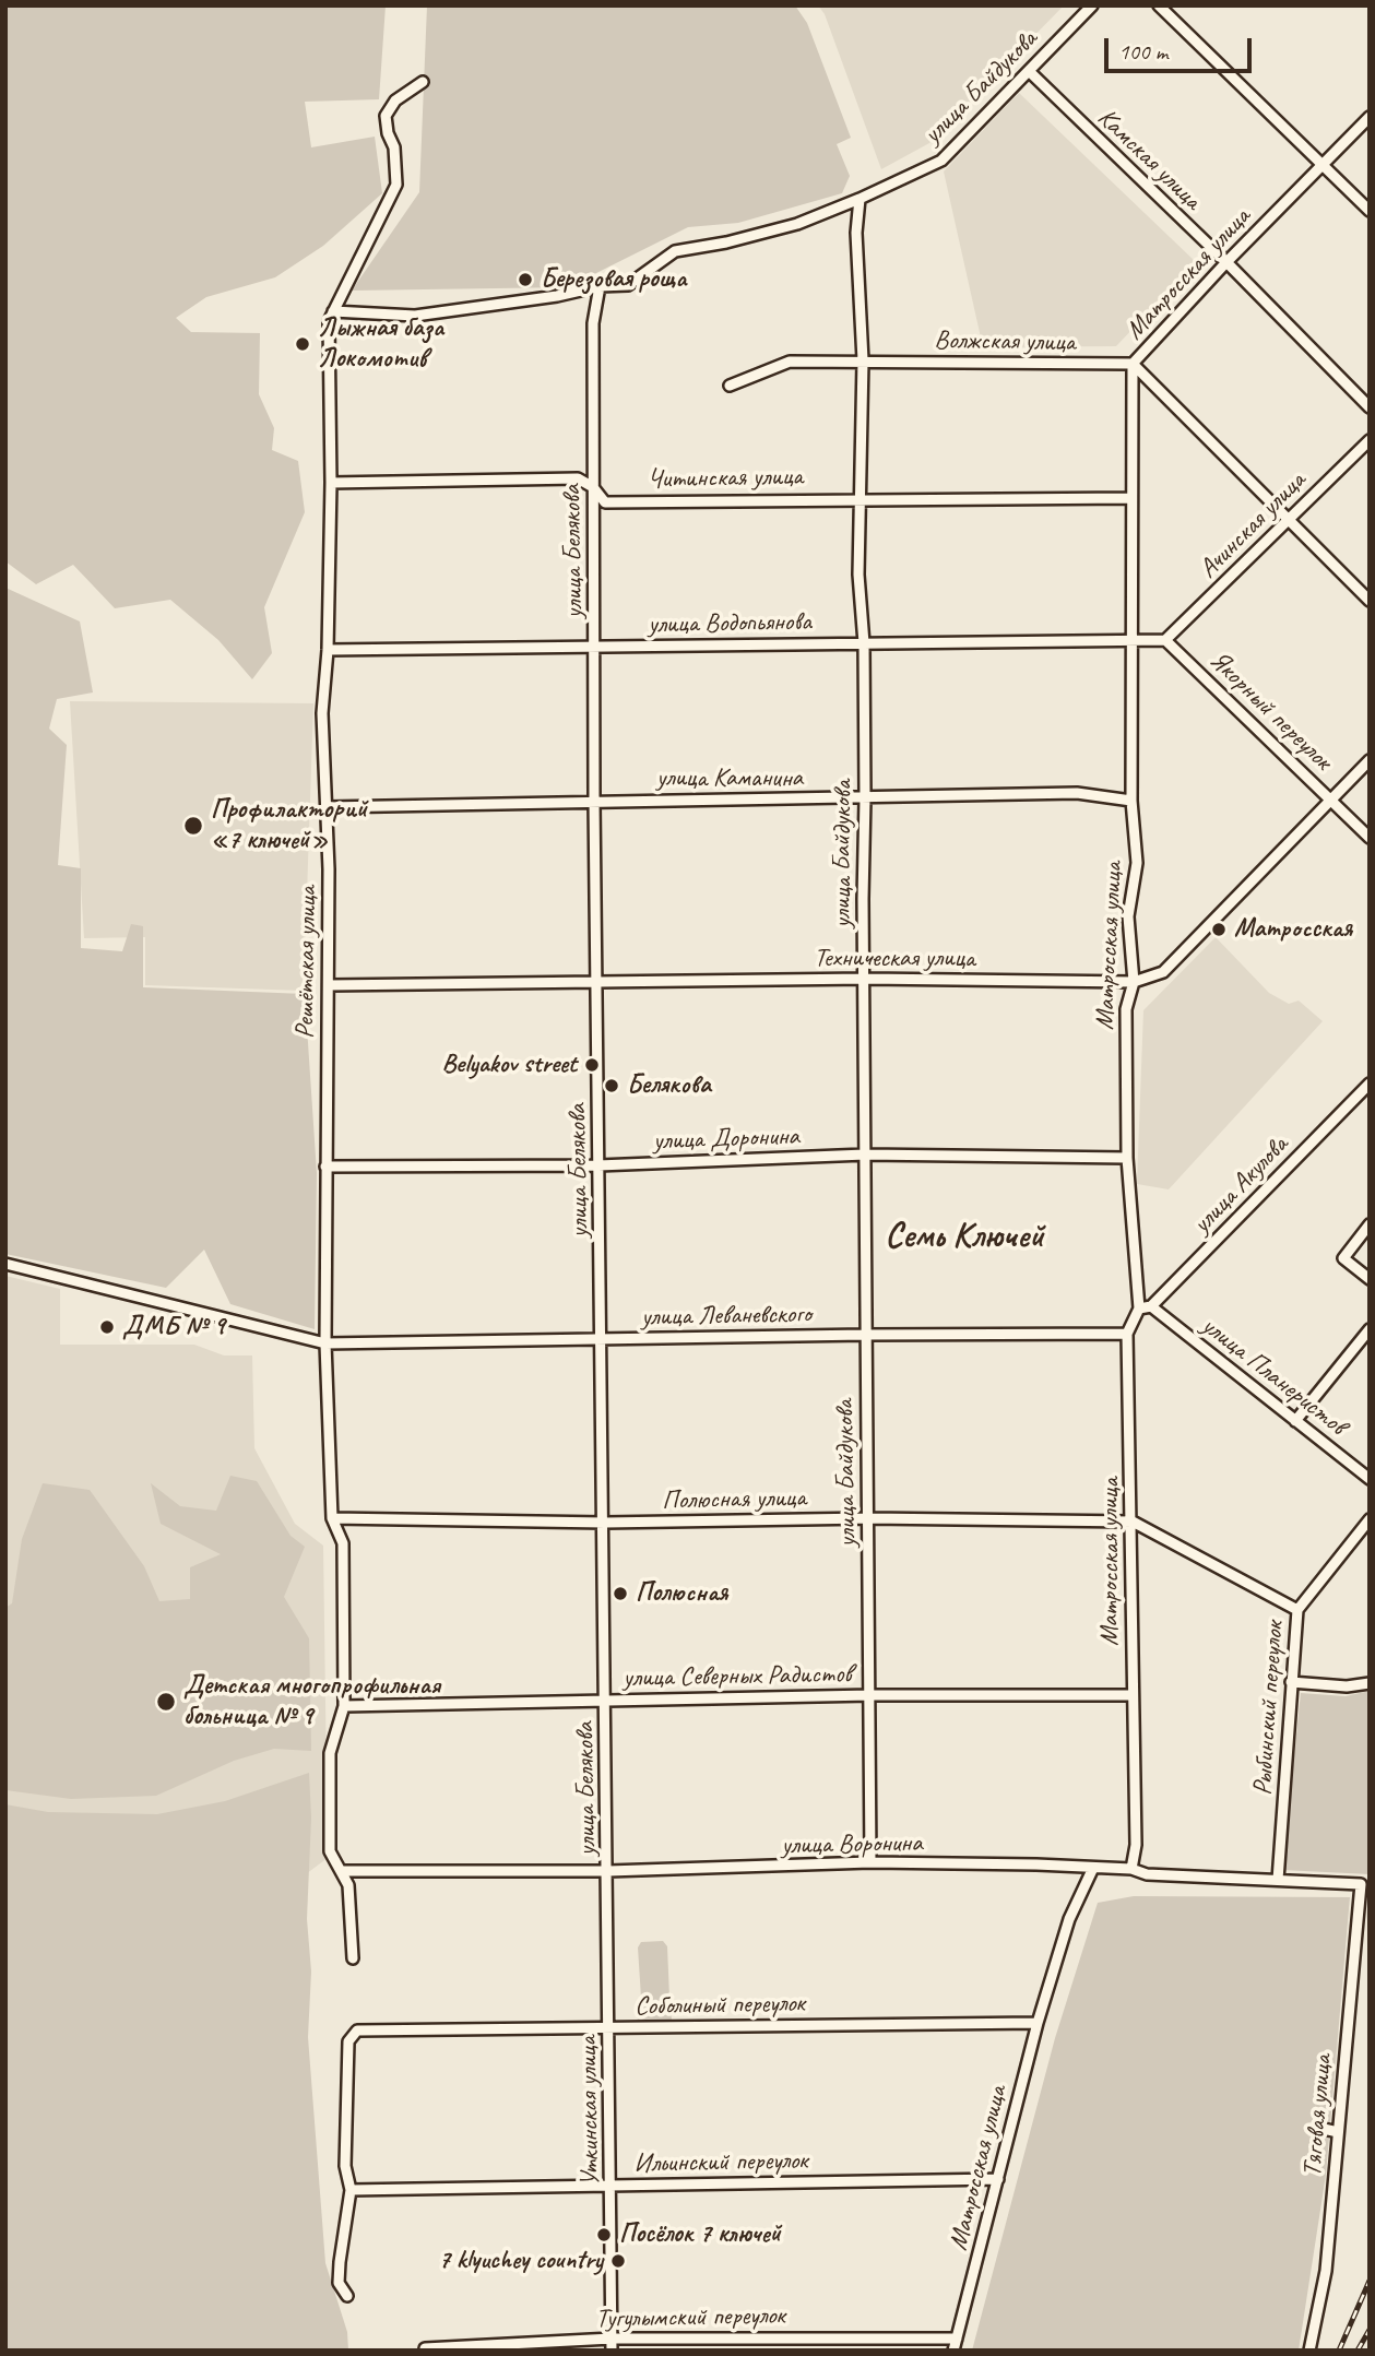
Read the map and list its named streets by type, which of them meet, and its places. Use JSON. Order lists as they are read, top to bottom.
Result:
{
  "streets": {
    "street": [
      "улица Байдукова",
      "Камская улица",
      "Матросская улица",
      "Волжская улица",
      "Читинская улица",
      "Ачинская улица",
      "улица Белякова",
      "улица Водопьянова",
      "Якорный переулок",
      "улица Каманина",
      "Техническая улица",
      "Решётская улица",
      "улица Доронина",
      "улица Акулова",
      "улица Леваневского",
      "улица Планеристов",
      "Полюсная улица",
      "улица Северных Радистов",
      "Рыбинский переулок",
      "улица Воронина",
      "Соболиный переулок",
      "Уткинская улица",
      "Тяговая улица",
      "Ильинский переулок",
      "Тугулымский переулок"
    ]
  },
  "crossings": [
    ["улица Байдукова", "Камская улица"],
    ["улица Байдукова", "Волжская улица"],
    ["улица Байдукова", "Читинская улица"],
    ["улица Байдукова", "улица Водопьянова"],
    ["улица Байдукова", "улица Каманина"],
    ["улица Байдукова", "Техническая улица"],
    ["улица Байдукова", "улица Доронина"],
    ["улица Байдукова", "улица Леваневского"],
    ["улица Байдукова", "Полюсная улица"],
    ["улица Байдукова", "улица Северных Радистов"],
    ["улица Байдукова", "улица Воронина"],
    ["Камская улица", "Матросская улица"],
    ["Матросская улица", "Волжская улица"],
    ["Матросская улица", "Читинская улица"],
    ["Матросская улица", "улица Водопьянова"],
    ["Матросская улица", "улица Каманина"],
    ["Матросская улица", "Техническая улица"],
    ["Матросская улица", "улица Доронина"],
    ["Матросская улица", "улица Леваневского"],
    ["Матросская улица", "Полюсная улица"],
    ["Матросская улица", "улица Северных Радистов"],
    ["Матросская улица", "улица Воронина"],
    ["Матросская улица", "Соболиный переулок"],
    ["Матросская улица", "Ильинский переулок"],
    ["Матросская улица", "Тугулымский переулок"],
    ["Читинская улица", "улица Белякова"],
    ["Читинская улица", "Решётская улица"],
    ["Ачинская улица", "Якорный переулок"],
    ["улица Белякова", "улица Водопьянова"],
    ["улица Белякова", "улица Каманина"],
    ["улица Белякова", "Техническая улица"],
    ["улица Белякова", "улица Доронина"],
    ["улица Белякова", "улица Леваневского"],
    ["улица Белякова", "Полюсная улица"],
    ["улица Белякова", "улица Северных Радистов"],
    ["улица Белякова", "улица Воронина"],
    ["улица Белякова", "Уткинская улица"],
    ["улица Водопьянова", "Решётская улица"],
    ["Якорный переулок", "Техническая улица"],
    ["улица Каманина", "Решётская улица"],
    ["Техническая улица", "Решётская улица"],
    ["Решётская улица", "улица Доронина"],
    ["Решётская улица", "улица Леваневского"],
    ["Решётская улица", "Полюсная улица"],
    ["Решётская улица", "улица Северных Радистов"],
    ["Решётская улица", "улица Воронина"],
    ["улица Акулова", "улица Планеристов"],
    ["Полюсная улица", "Рыбинский переулок"],
    ["Рыбинский переулок", "улица Воронина"],
    ["улица Воронина", "Уткинская улица"],
    ["улица Воронина", "Тяговая улица"],
    ["Соболиный переулок", "Уткинская улица"],
    ["Соболиный переулок", "Ильинский переулок"],
    ["Уткинская улица", "Ильинский переулок"],
    ["Уткинская улица", "Тугулымский переулок"]
  ],
  "districts": ["Семь Ключей"],
  "places": [
    "Березовая роща",
    "Лыжная база Локомотив",
    "Профилакторий «7 ключей»",
    "Матросская",
    "Belyakov street",
    "Белякова",
    "ДМБ № 9",
    "Полюсная",
    "Детская многопрофильная больница № 9",
    "Посёлок 7 ключей",
    "7 klyuchey country"
  ],
  "scale_bar": "100 m"
}
